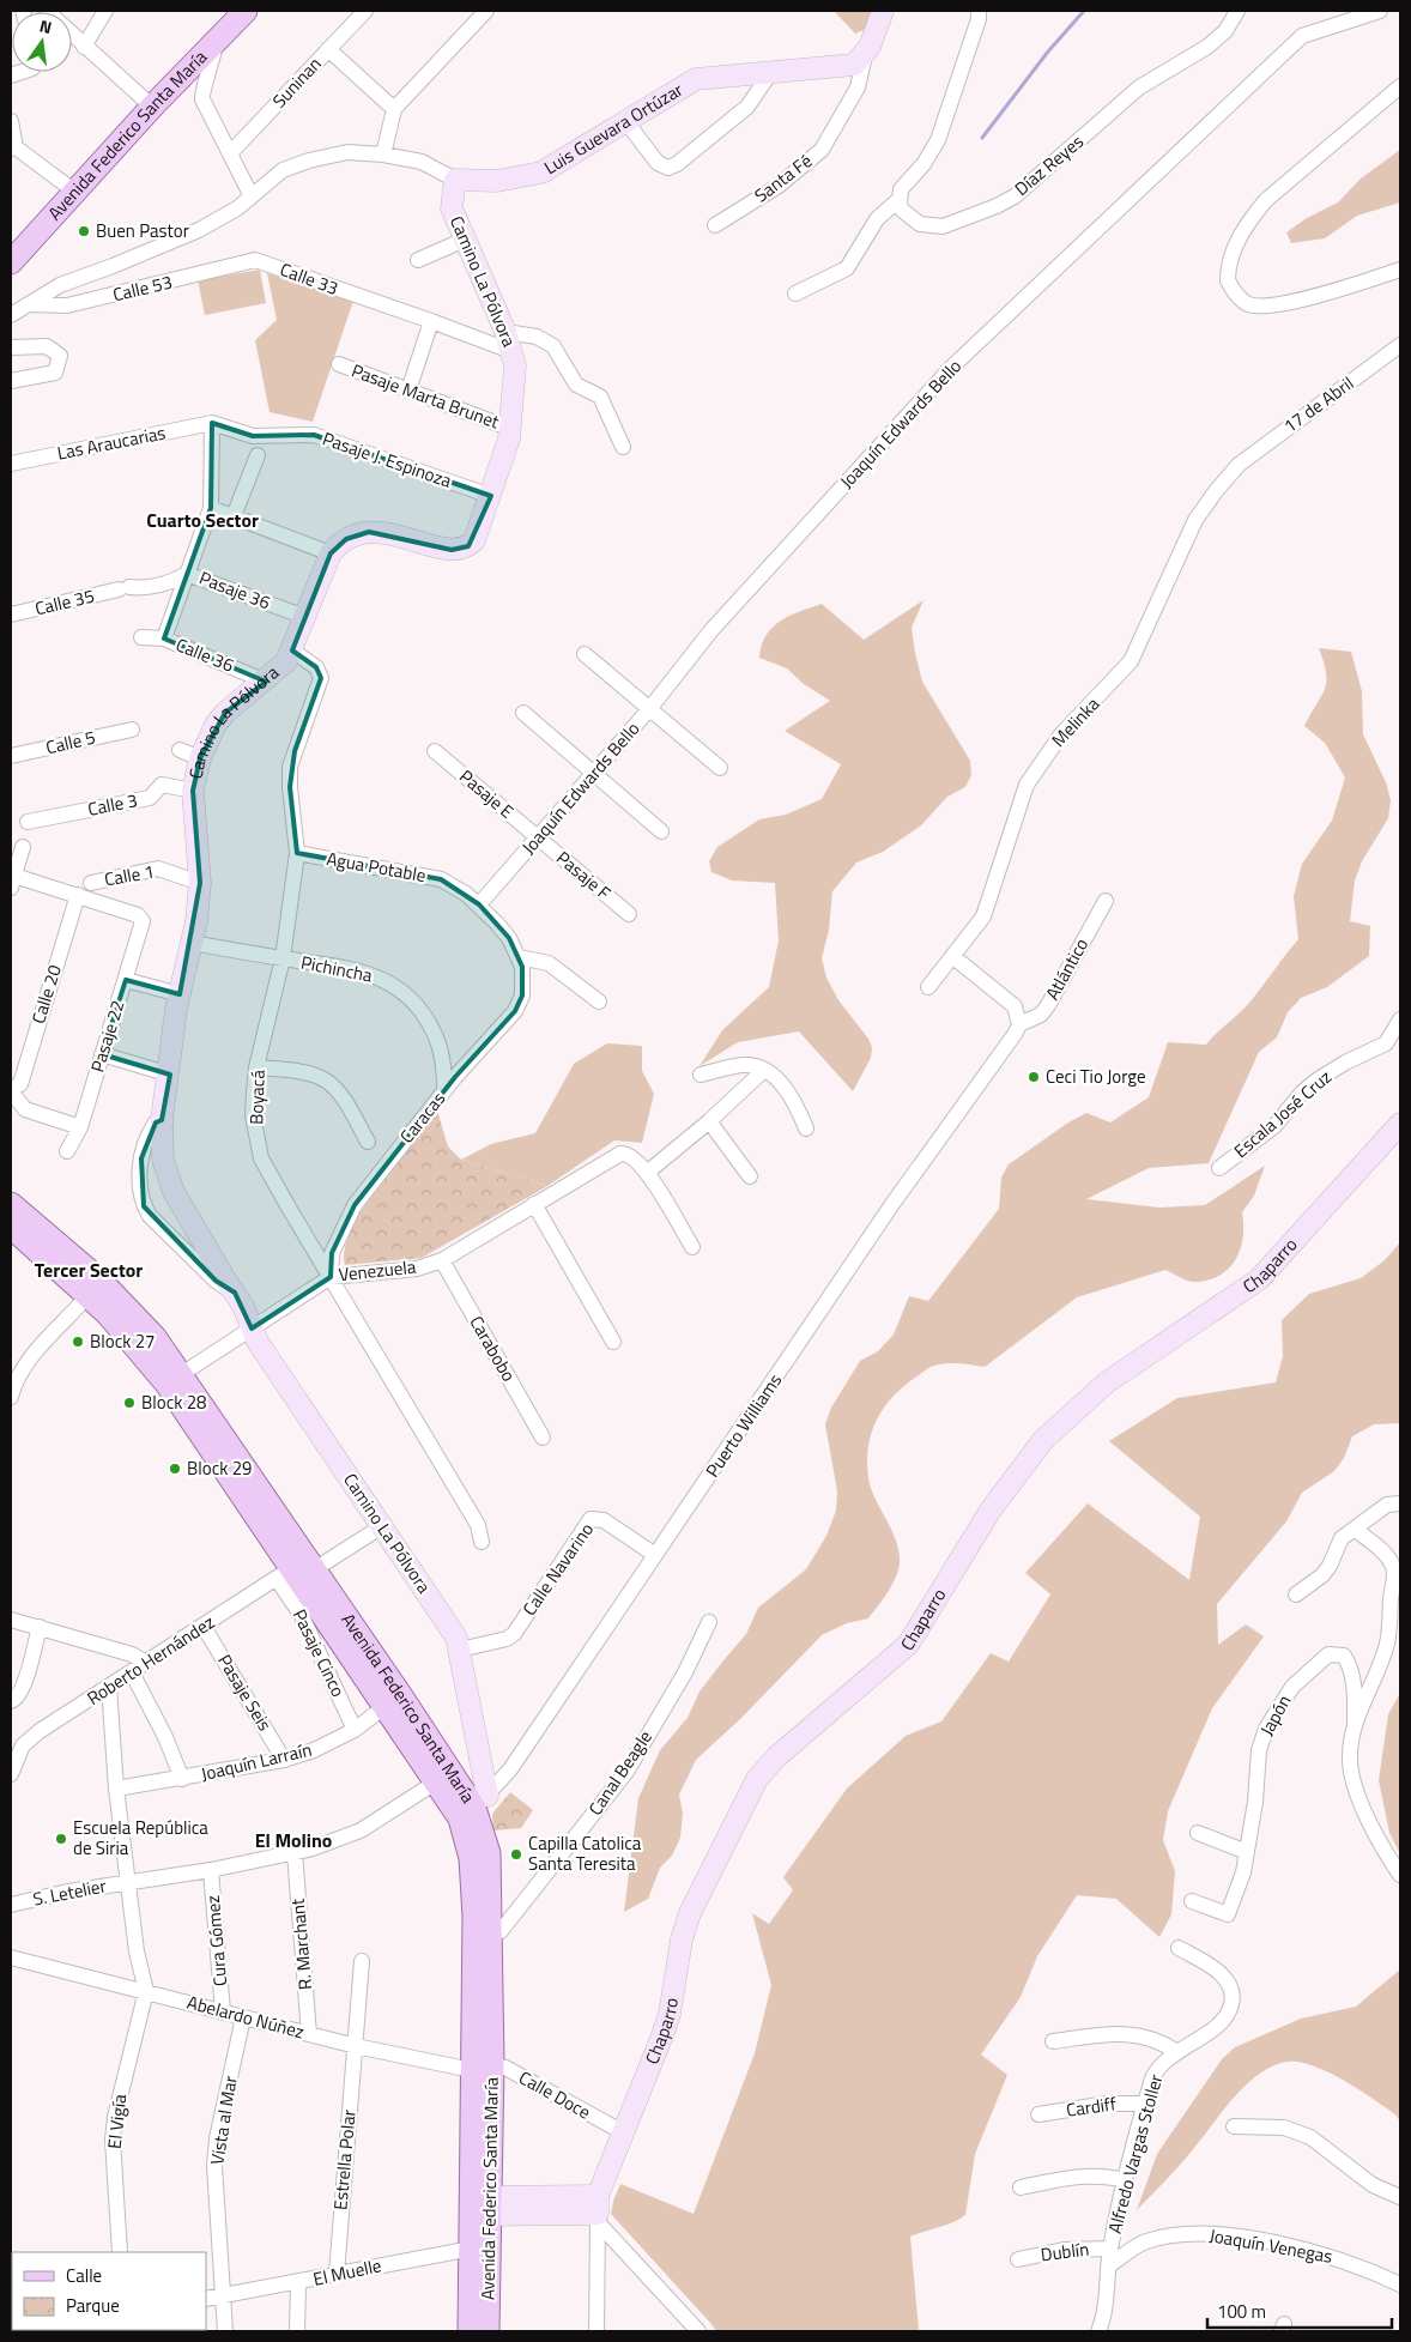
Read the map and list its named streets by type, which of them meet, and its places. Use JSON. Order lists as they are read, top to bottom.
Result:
{
  "streets": {
    "main road": ["Avenida Federico Santa María"],
    "street": [
      "Suninan",
      "Luis Guevara Ortúzar",
      "Díaz Reyes",
      "Santa Fé",
      "Calle 33",
      "Camino La Pólvora",
      "Calle 53",
      "Pasaje Marta Brunet",
      "17 de Abril",
      "Joaquín Edwards Bello",
      "Las Araucarias",
      "Pasaje J. Espinoza",
      "Pasaje 36",
      "Calle 35",
      "Calle 36",
      "Melinka",
      "Calle 5",
      "Pasaje E",
      "Calle 3",
      "Agua Potable",
      "Calle 1",
      "Pasaje F",
      "Pichincha",
      "Atlántico",
      "Calle 20",
      "Pasaje 22",
      "Boyacá",
      "Escala José Cruz",
      "Caracas",
      "Chaparro",
      "Venezuela",
      "Carabobo",
      "Puerto Williams",
      "Calle Navarino",
      "Pasaje Cinco",
      "Roberto Hernández",
      "Pasaje Seis",
      "Japón",
      "Joaquín Larraín",
      "Canal Beagle",
      "S. Letelier",
      "Cura Gómez",
      "R. Marchant",
      "Abelardo Núñez",
      "Calle Doce",
      "Cardiff",
      "Vista al Mar",
      "El Vigía",
      "Alfredo Vargas Stoller",
      "Estrella Polar",
      "Joaquín Venegas",
      "Dublín",
      "El Muelle"
    ]
  },
  "crossings": [
    ["Luis Guevara Ortúzar", "Santa Fé"],
    ["Luis Guevara Ortúzar", "Camino La Pólvora"],
    ["Avenida Federico Santa María", "Camino La Pólvora"],
    ["Avenida Federico Santa María", "Venezuela"],
    ["Avenida Federico Santa María", "Puerto Williams"],
    ["Avenida Federico Santa María", "Pasaje Cinco"],
    ["Avenida Federico Santa María", "Roberto Hernández"],
    ["Avenida Federico Santa María", "Joaquín Larraín"],
    ["Avenida Federico Santa María", "Canal Beagle"],
    ["Avenida Federico Santa María", "S. Letelier"],
    ["Avenida Federico Santa María", "Abelardo Núñez"],
    ["Avenida Federico Santa María", "Calle Doce"],
    ["Avenida Federico Santa María", "El Muelle"],
    ["Calle 33", "Camino La Pólvora"],
    ["Calle 33", "Calle 53"],
    ["Camino La Pólvora", "Pasaje Marta Brunet"],
    ["Camino La Pólvora", "Pasaje J. Espinoza"],
    ["Camino La Pólvora", "Pasaje 36"],
    ["Camino La Pólvora", "Calle 36"],
    ["Camino La Pólvora", "Calle 3"],
    ["Camino La Pólvora", "Calle 1"],
    ["Camino La Pólvora", "Pichincha"],
    ["Camino La Pólvora", "Boyacá"],
    ["Camino La Pólvora", "Venezuela"],
    ["Camino La Pólvora", "Puerto Williams"],
    ["Camino La Pólvora", "Calle Navarino"],
    ["Camino La Pólvora", "Roberto Hernández"],
    ["17 de Abril", "Melinka"],
    ["Joaquín Edwards Bello", "Pasaje E"],
    ["Joaquín Edwards Bello", "Agua Potable"],
    ["Joaquín Edwards Bello", "Pasaje F"],
    ["Las Araucarias", "Pasaje J. Espinoza"],
    ["Pasaje 36", "Calle 35"],
    ["Pasaje E", "Pasaje F"],
    ["Agua Potable", "Boyacá"],
    ["Agua Potable", "Caracas"],
    ["Pichincha", "Boyacá"],
    ["Pichincha", "Caracas"],
    ["Atlántico", "Puerto Williams"],
    ["Calle 20", "Pasaje 22"],
    ["Boyacá", "Caracas"],
    ["Boyacá", "Venezuela"],
    ["Caracas", "Venezuela"],
    ["Chaparro", "Calle Doce"],
    ["Venezuela", "Carabobo"],
    ["Puerto Williams", "Calle Navarino"],
    ["Pasaje Cinco", "Roberto Hernández"],
    ["Pasaje Cinco", "Joaquín Larraín"],
    ["Roberto Hernández", "Pasaje Seis"],
    ["Pasaje Seis", "Joaquín Larraín"],
    ["S. Letelier", "Cura Gómez"],
    ["S. Letelier", "R. Marchant"],
    ["Cura Gómez", "Abelardo Núñez"],
    ["R. Marchant", "Abelardo Núñez"],
    ["Abelardo Núñez", "Calle Doce"],
    ["Abelardo Núñez", "Vista al Mar"],
    ["Abelardo Núñez", "El Vigía"],
    ["Abelardo Núñez", "Estrella Polar"],
    ["Cardiff", "Alfredo Vargas Stoller"],
    ["Vista al Mar", "El Muelle"],
    ["Alfredo Vargas Stoller", "Joaquín Venegas"],
    ["Alfredo Vargas Stoller", "Dublín"],
    ["Estrella Polar", "El Muelle"]
  ],
  "districts": ["Cuarto Sector", "Tercer Sector", "El Molino"],
  "places": [
    "Buen Pastor",
    "Ceci Tio Jorge",
    "Block 27",
    "Block 28",
    "Block 29",
    "Escuela República de Siria",
    "Capilla Catolica Santa Teresita"
  ],
  "legend": ["Calle", "Parque"],
  "scale_bar": "100 m",
  "north": "top"
}
